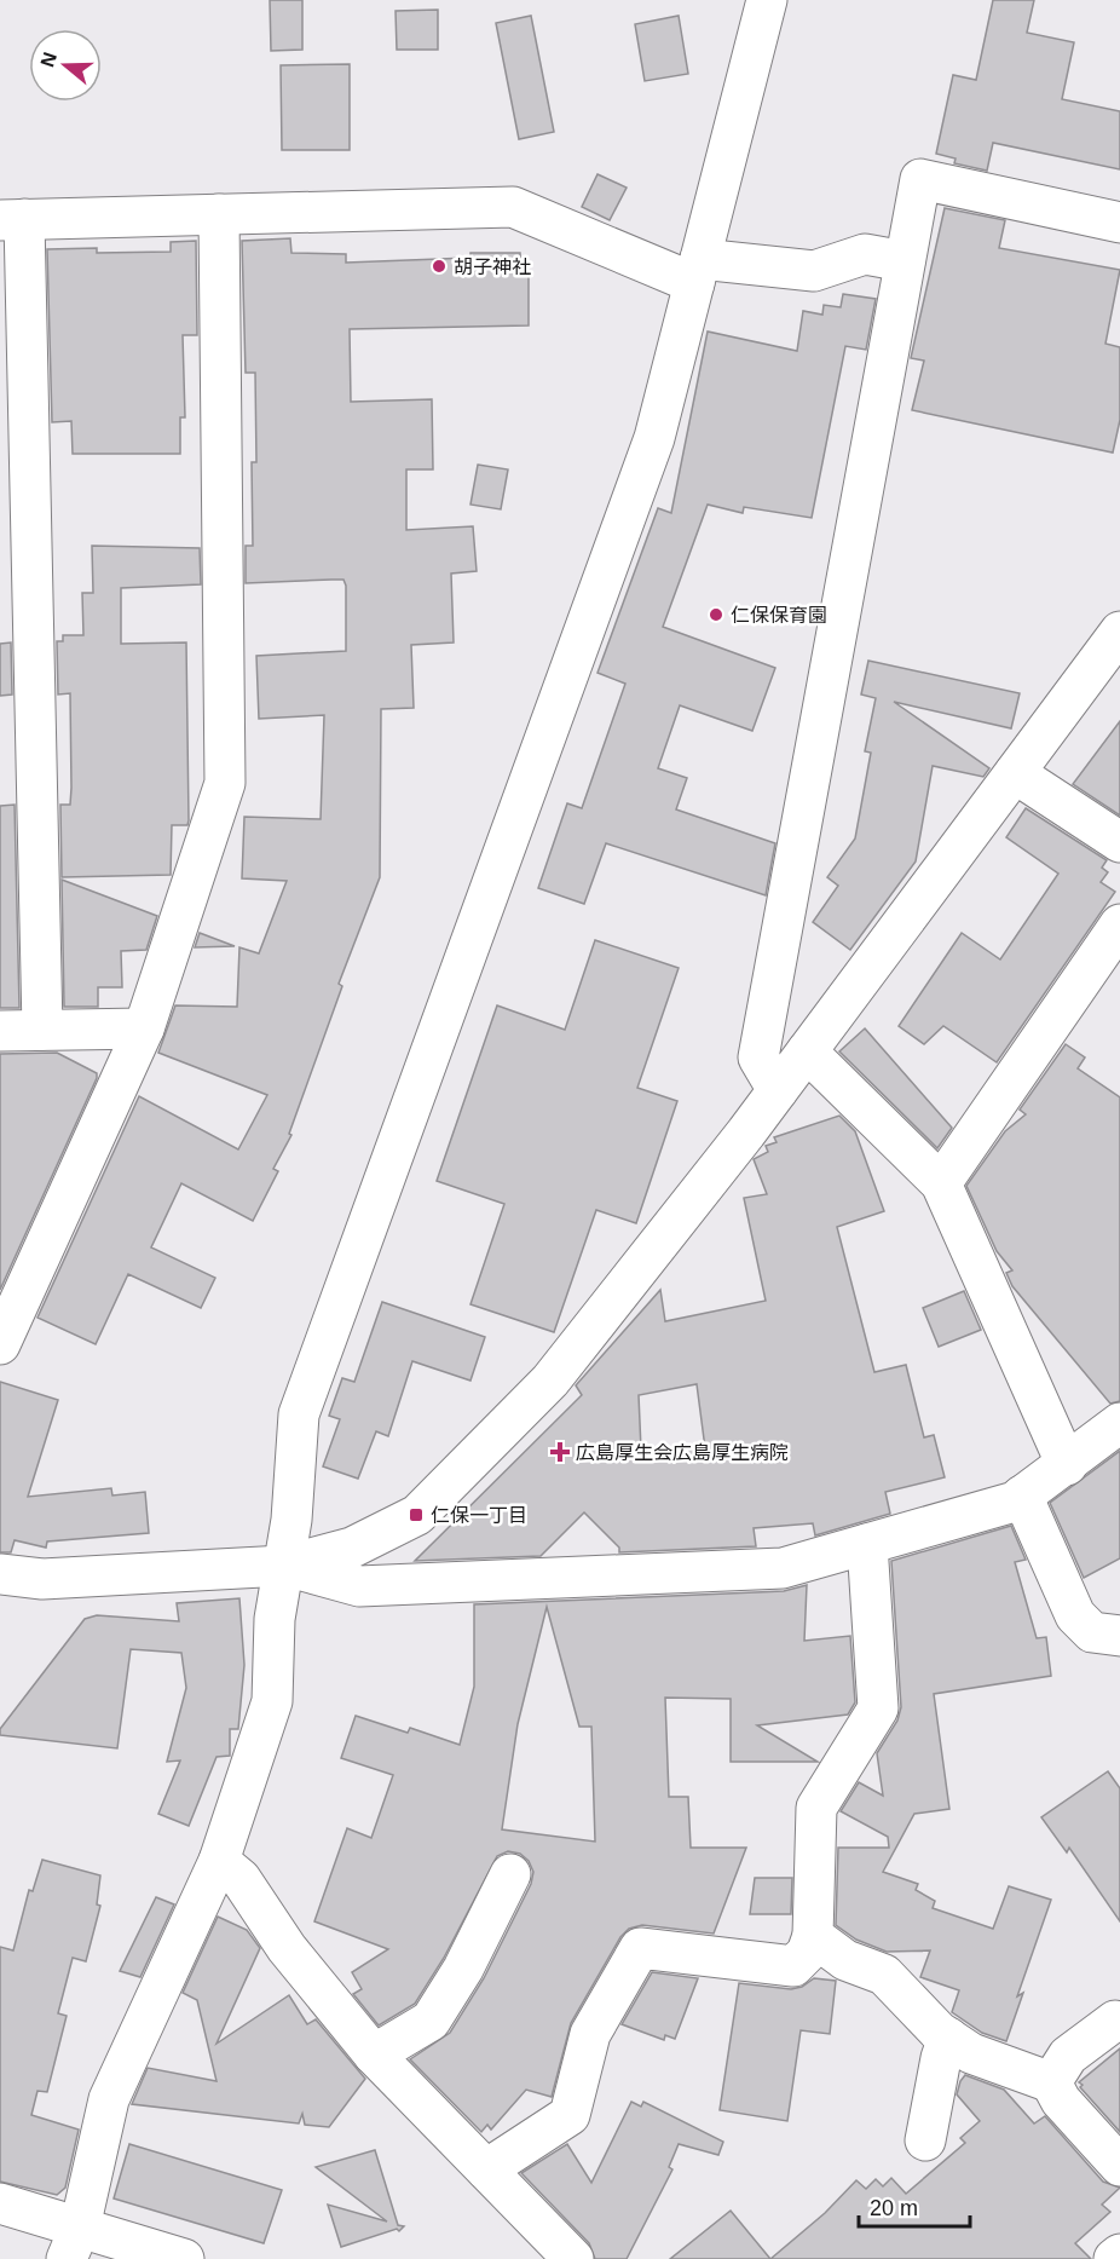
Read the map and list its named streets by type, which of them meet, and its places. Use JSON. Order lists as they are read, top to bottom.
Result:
{
  "places": {
    "other": ["胡子神社", "仁保保育園"],
    "health": ["広島厚生会広島厚生病院"],
    "transit": ["仁保一丁目"]
  },
  "scale_bar": "20 m",
  "north": "left"
}
